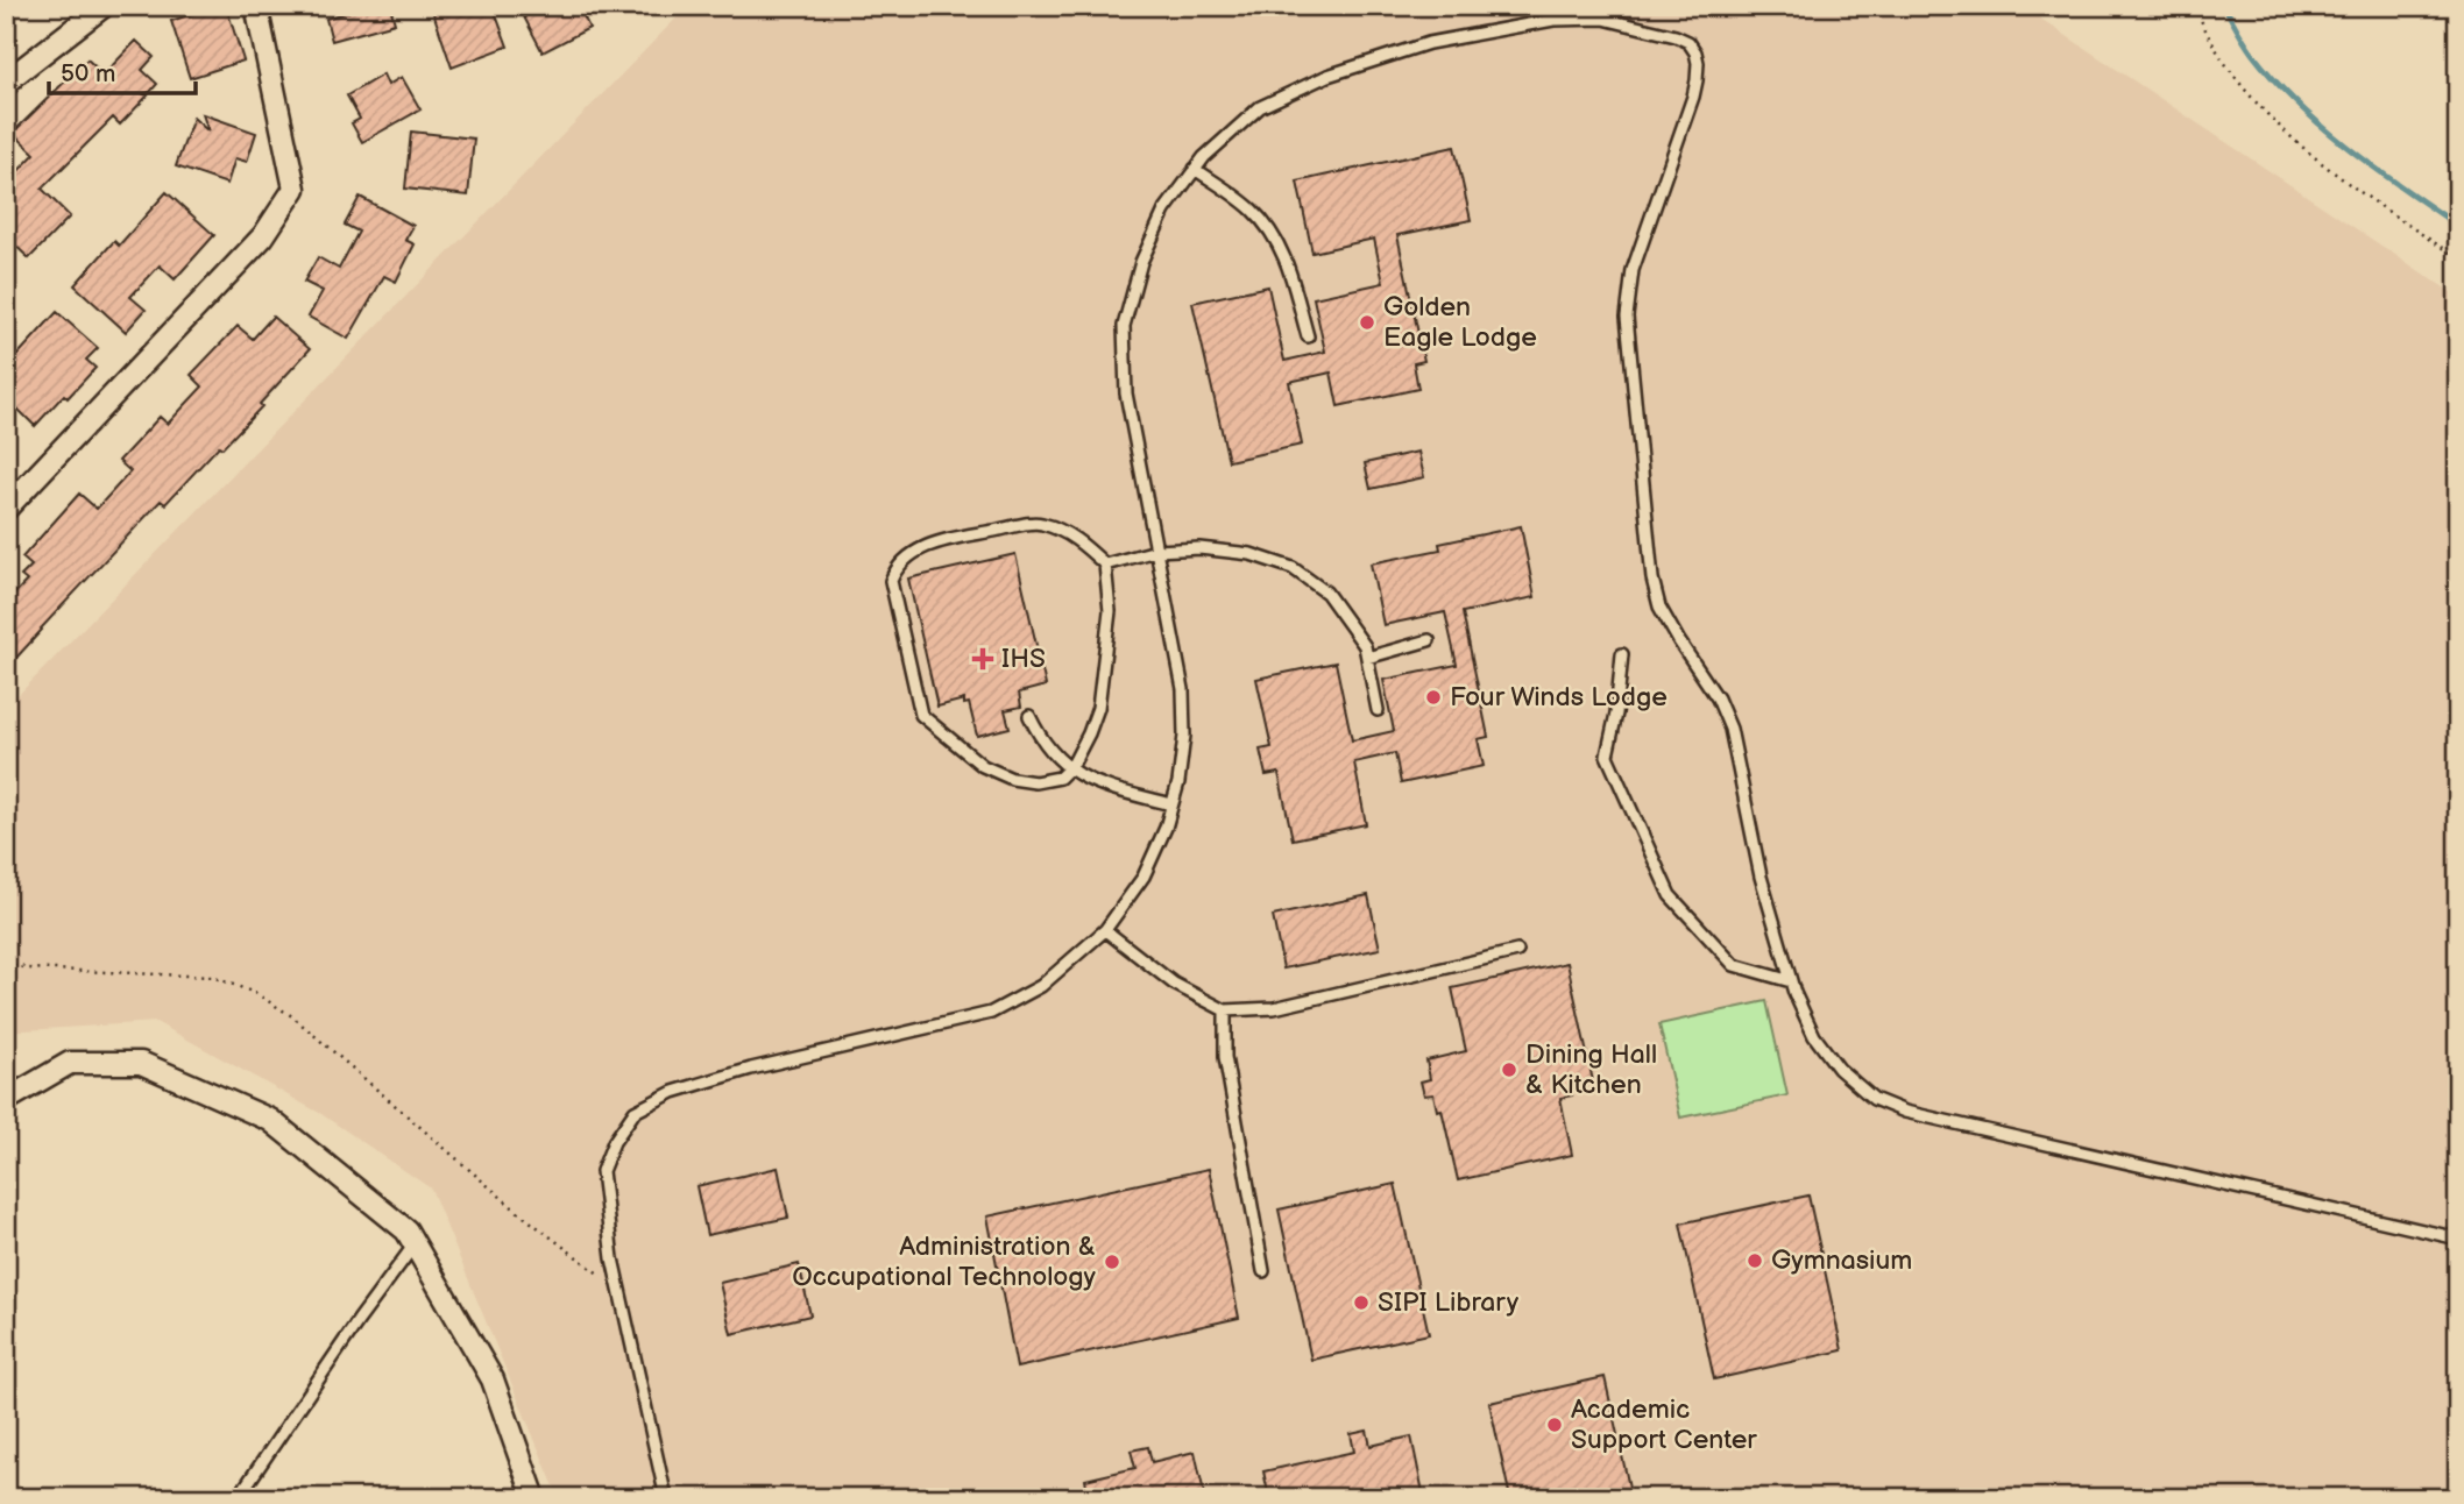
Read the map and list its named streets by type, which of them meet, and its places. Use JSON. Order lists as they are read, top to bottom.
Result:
{
  "places": {
    "other": [
      "Golden Eagle Lodge",
      "Four Winds Lodge",
      "Dining Hall & Kitchen",
      "Gymnasium",
      "Administration & Occupational Technology",
      "SIPI Library",
      "Academic Support Center"
    ],
    "health": ["IHS"]
  },
  "scale_bar": "50 m"
}
